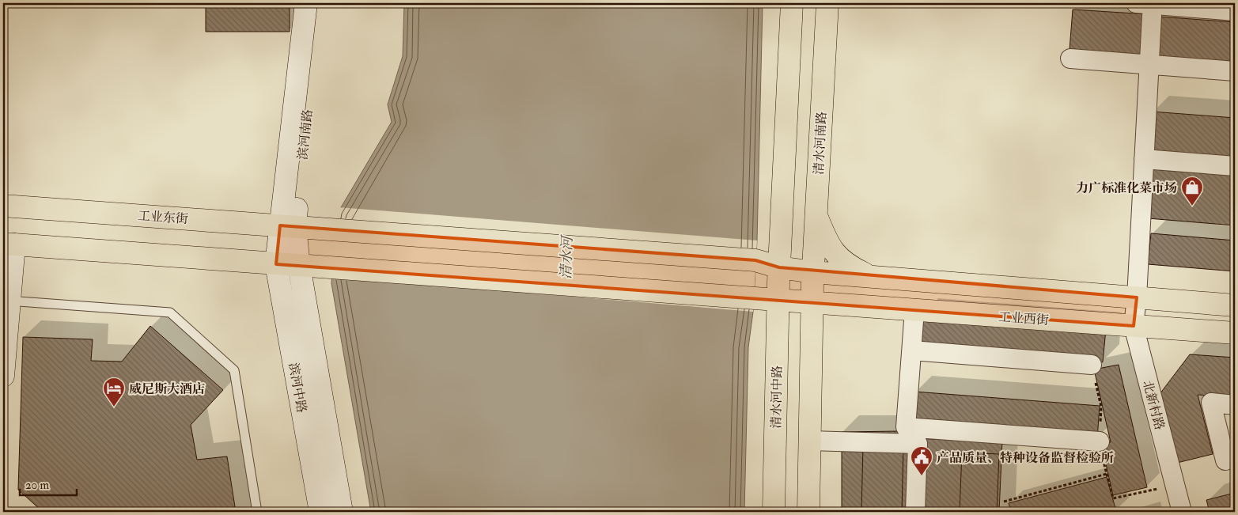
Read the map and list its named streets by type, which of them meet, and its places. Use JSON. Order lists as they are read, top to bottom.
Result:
{
  "streets": {
    "main road": [
      "滨河南路",
      "清水河南路",
      "工业东街",
      "工业西街",
      "滨河中路",
      "清水河中路"
    ],
    "street": ["北新村路"]
  },
  "crossings": [
    ["滨河南路", "工业东街"],
    ["滨河南路", "滨河中路"],
    ["清水河南路", "工业东街"],
    ["清水河南路", "工业西街"],
    ["工业东街", "工业西街"],
    ["工业东街", "清水河中路"],
    ["工业西街", "北新村路"]
  ],
  "water": ["清水河"],
  "places": {
    "shop": ["力广标准化菜市场"],
    "hotel": ["威尼斯大酒店"],
    "public building": ["产品质量、特种设备监督检验所"]
  },
  "scale_bar": "20 m"
}
